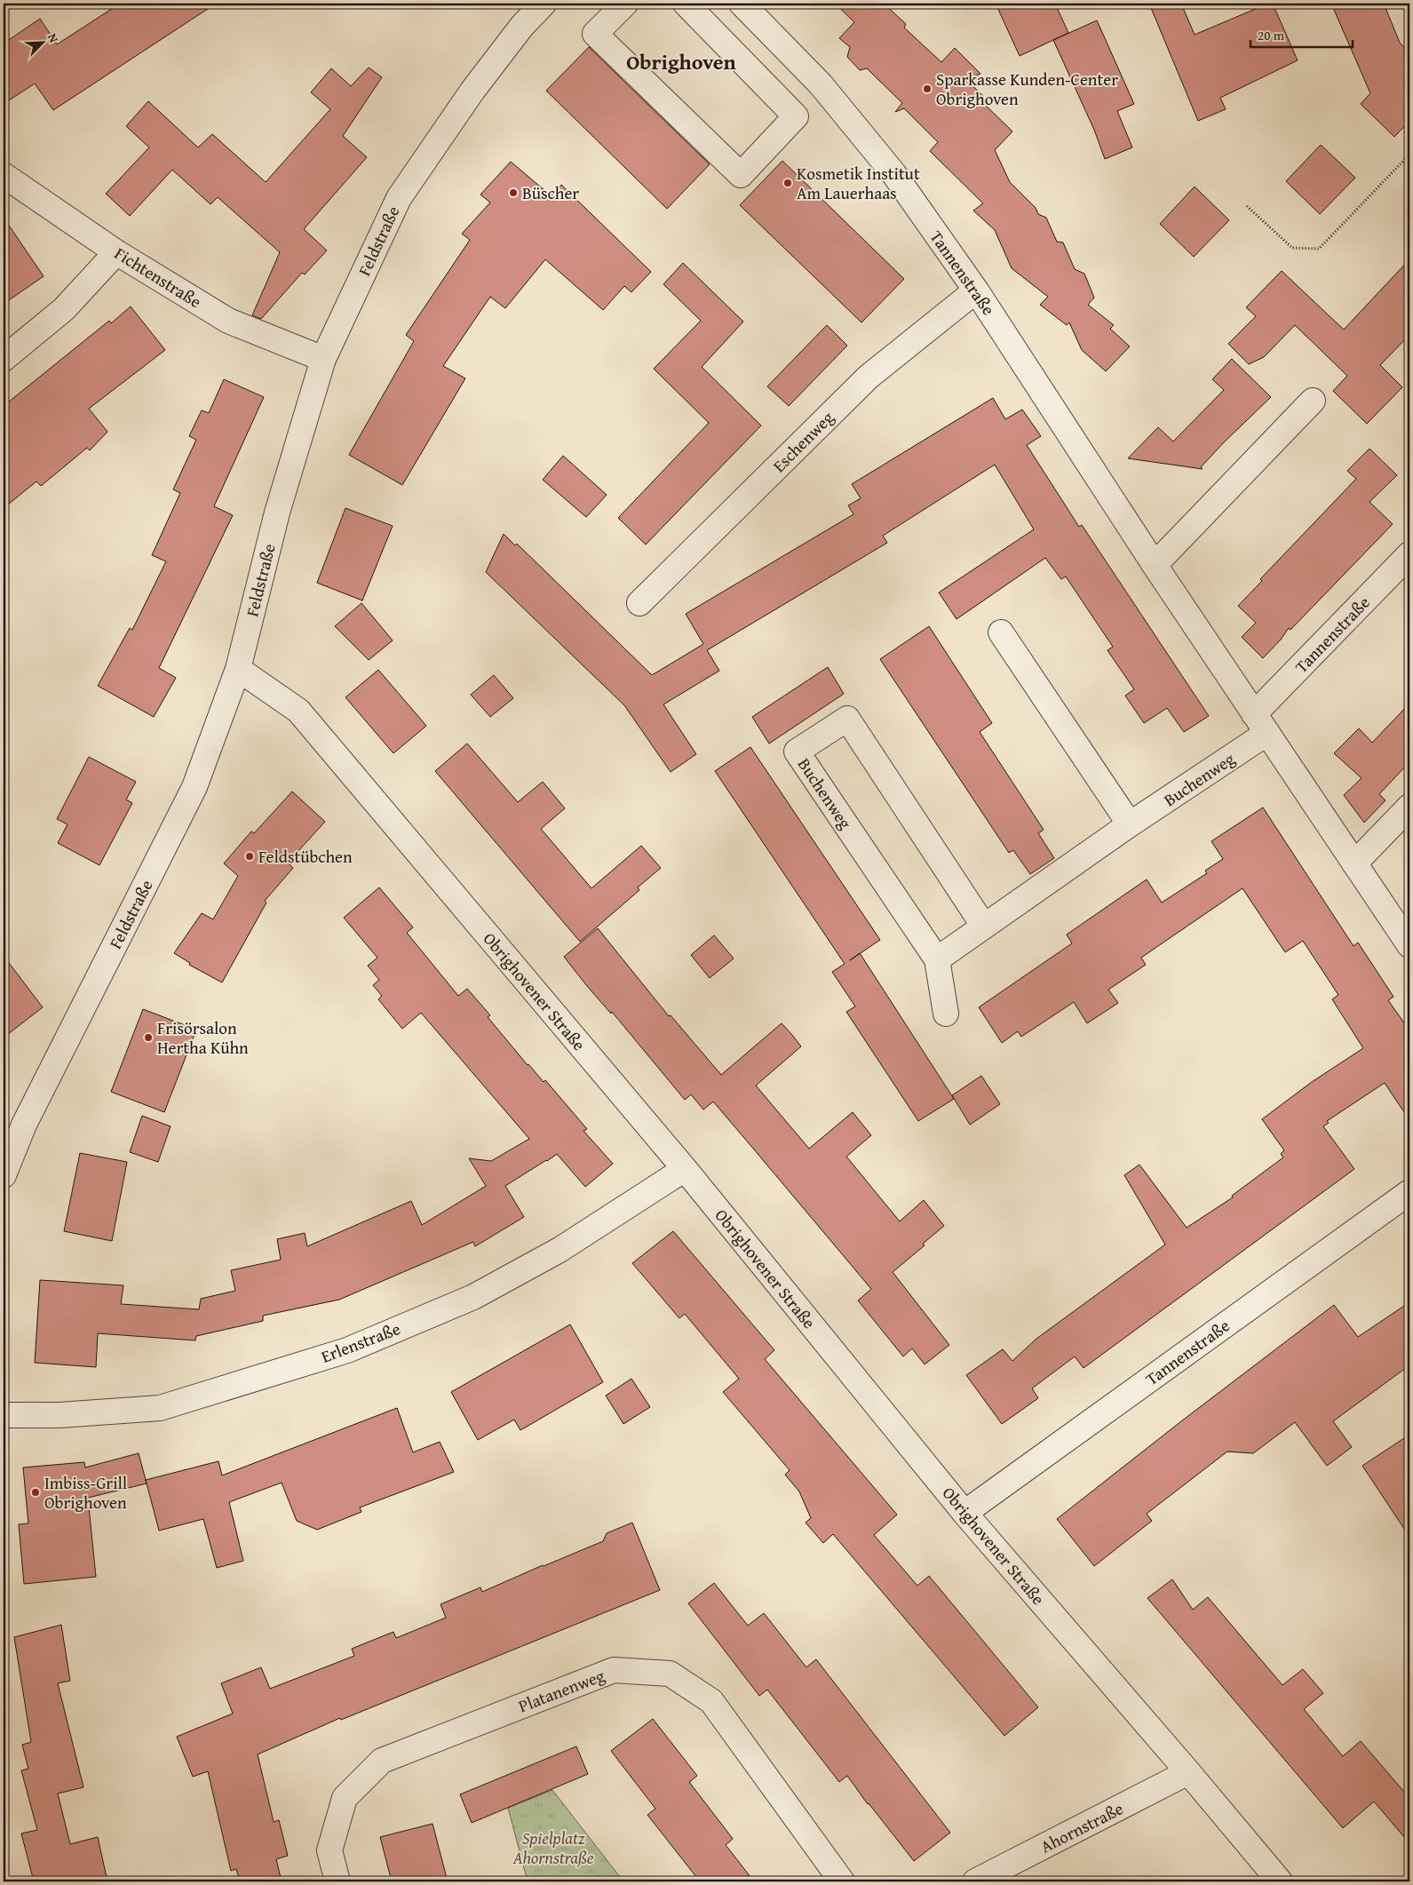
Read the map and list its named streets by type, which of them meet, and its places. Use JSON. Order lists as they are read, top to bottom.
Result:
{
  "streets": {
    "street": [
      "Feldstraße",
      "Tannenstraße",
      "Fichtenstraße",
      "Eschenweg",
      "Buchenweg",
      "Obrighovener Straße",
      "Erlenstraße",
      "Platanenweg",
      "Ahornstraße"
    ]
  },
  "crossings": [
    ["Feldstraße", "Fichtenstraße"],
    ["Feldstraße", "Obrighovener Straße"],
    ["Tannenstraße", "Eschenweg"],
    ["Tannenstraße", "Buchenweg"],
    ["Tannenstraße", "Obrighovener Straße"],
    ["Obrighovener Straße", "Erlenstraße"],
    ["Obrighovener Straße", "Ahornstraße"]
  ],
  "districts": ["Obrighoven"],
  "parks": ["Spielplatz Ahornstraße"],
  "places": [
    "Sparkasse Kunden-Center Obrighoven",
    "Kosmetik Institut Am Lauerhaas",
    "Büscher",
    "Feldstübchen",
    "Frisörsalon Hertha Kühn",
    "Imbiss-Grill Obrighoven"
  ],
  "scale_bar": "20 m",
  "north": "top right"
}
